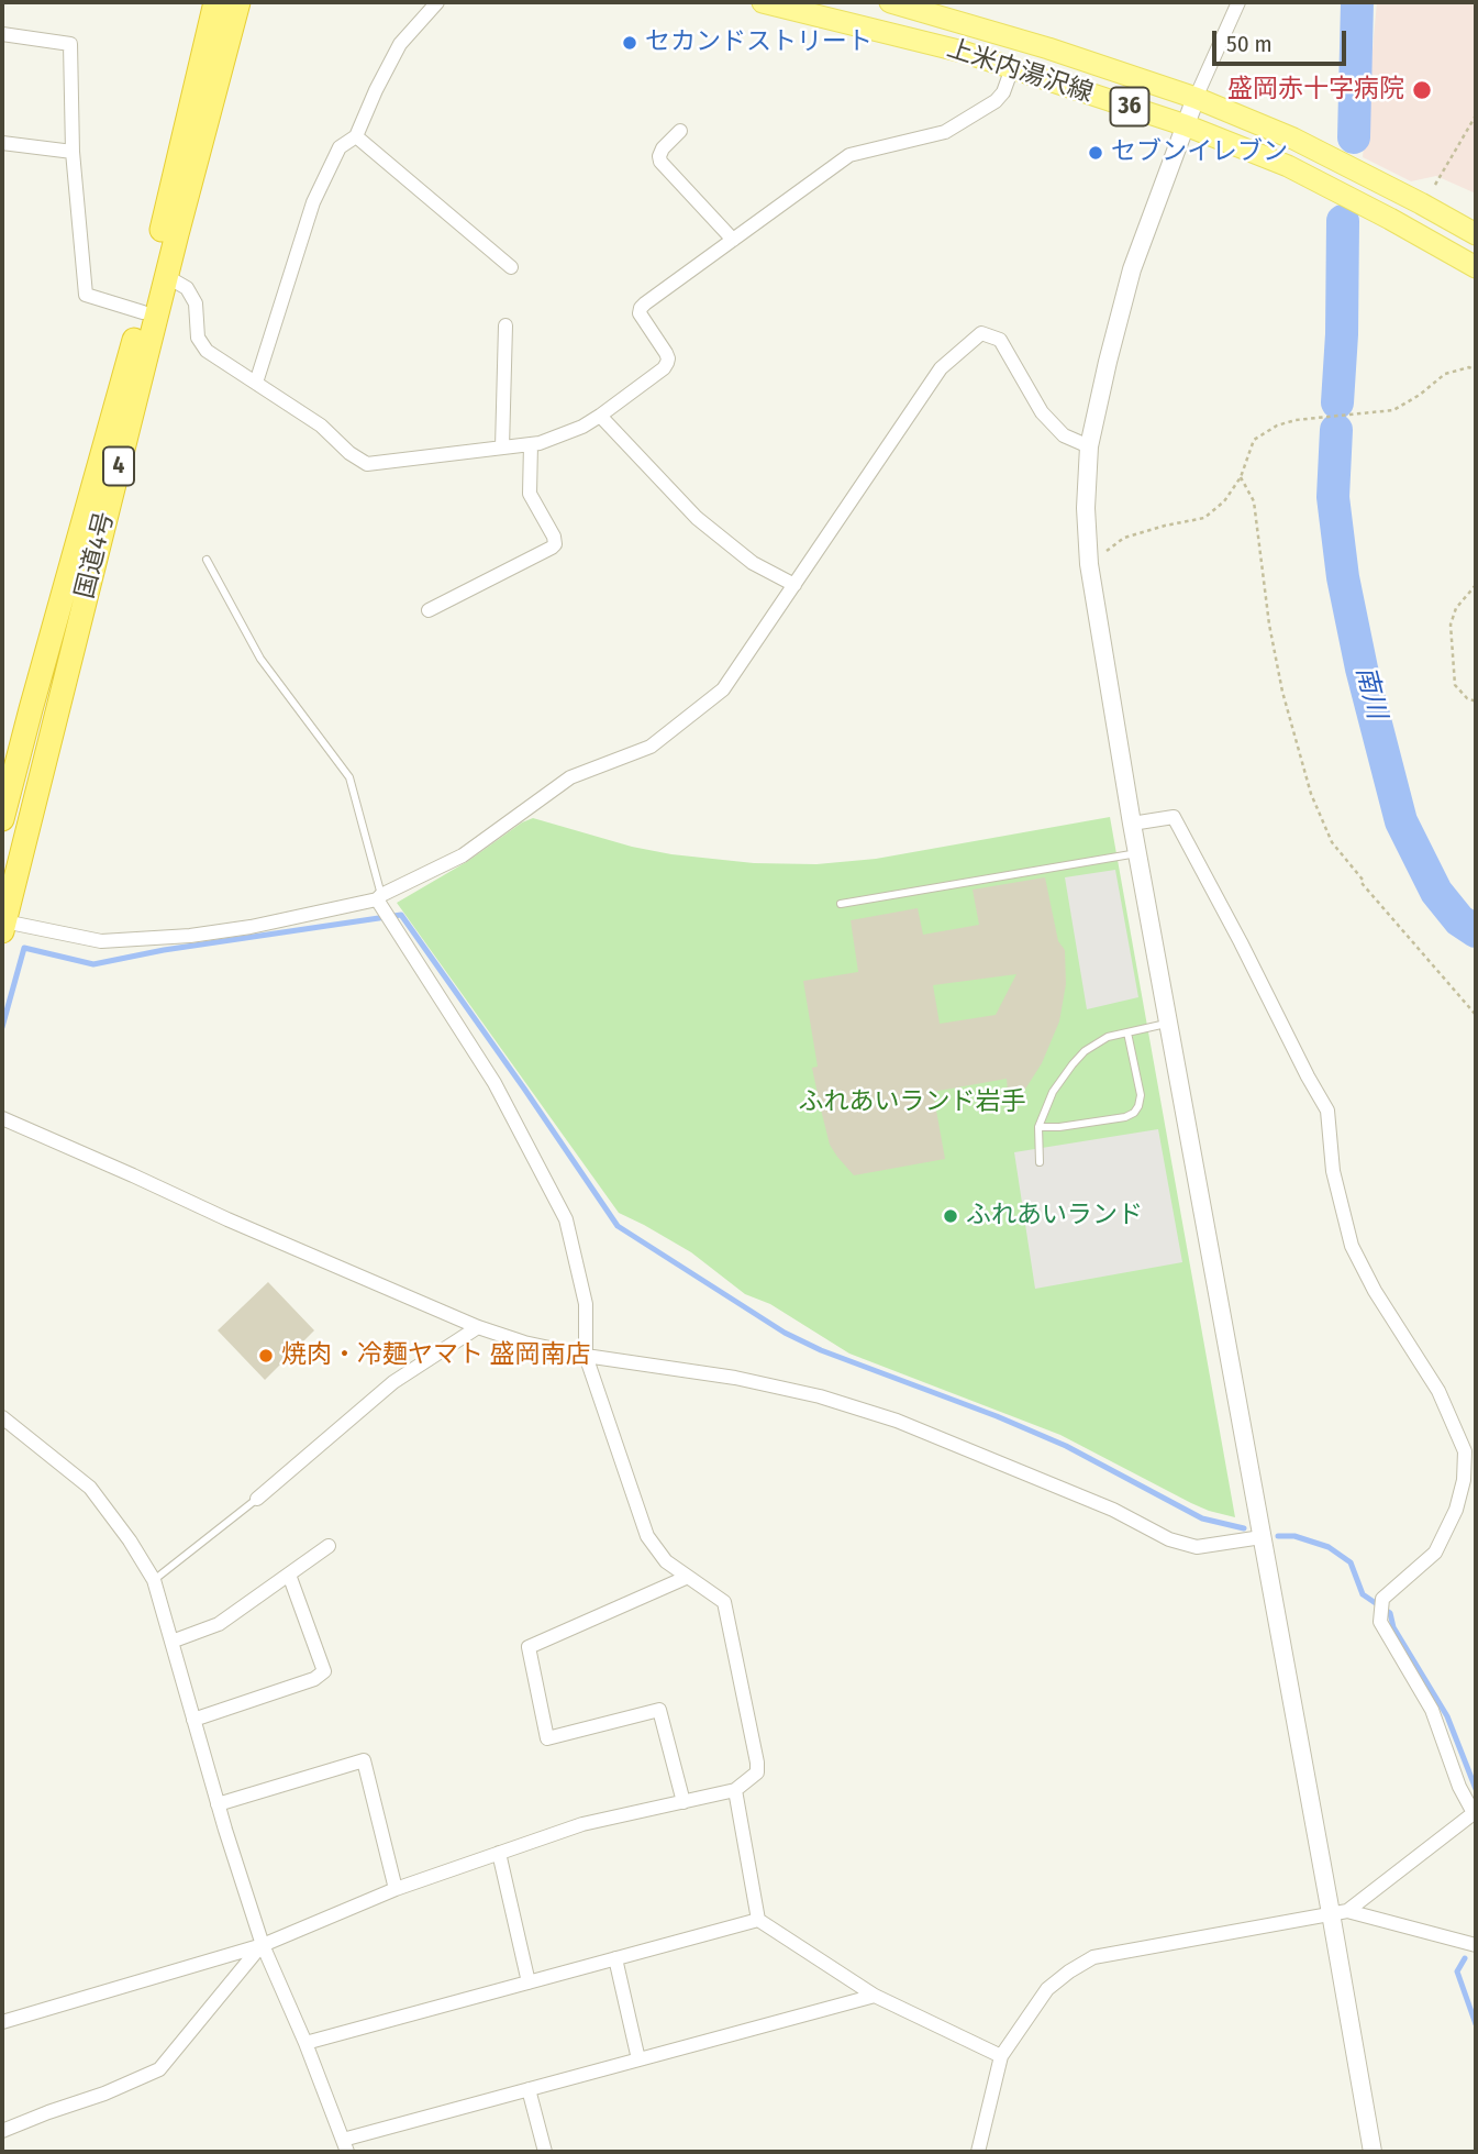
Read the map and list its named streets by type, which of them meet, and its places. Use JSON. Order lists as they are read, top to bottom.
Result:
{
  "streets": {
    "highway": ["4", "国道4号"],
    "main road": ["上米内湯沢線", "36"]
  },
  "water": ["南川"],
  "parks": ["ふれあいランド岩手"],
  "places": [
    "セカンドストリート",
    "盛岡赤十字病院",
    "セブンイレブン",
    "ふれあいランド",
    "焼肉・冷麺ヤマト 盛岡南店"
  ],
  "scale_bar": "50 m"
}
